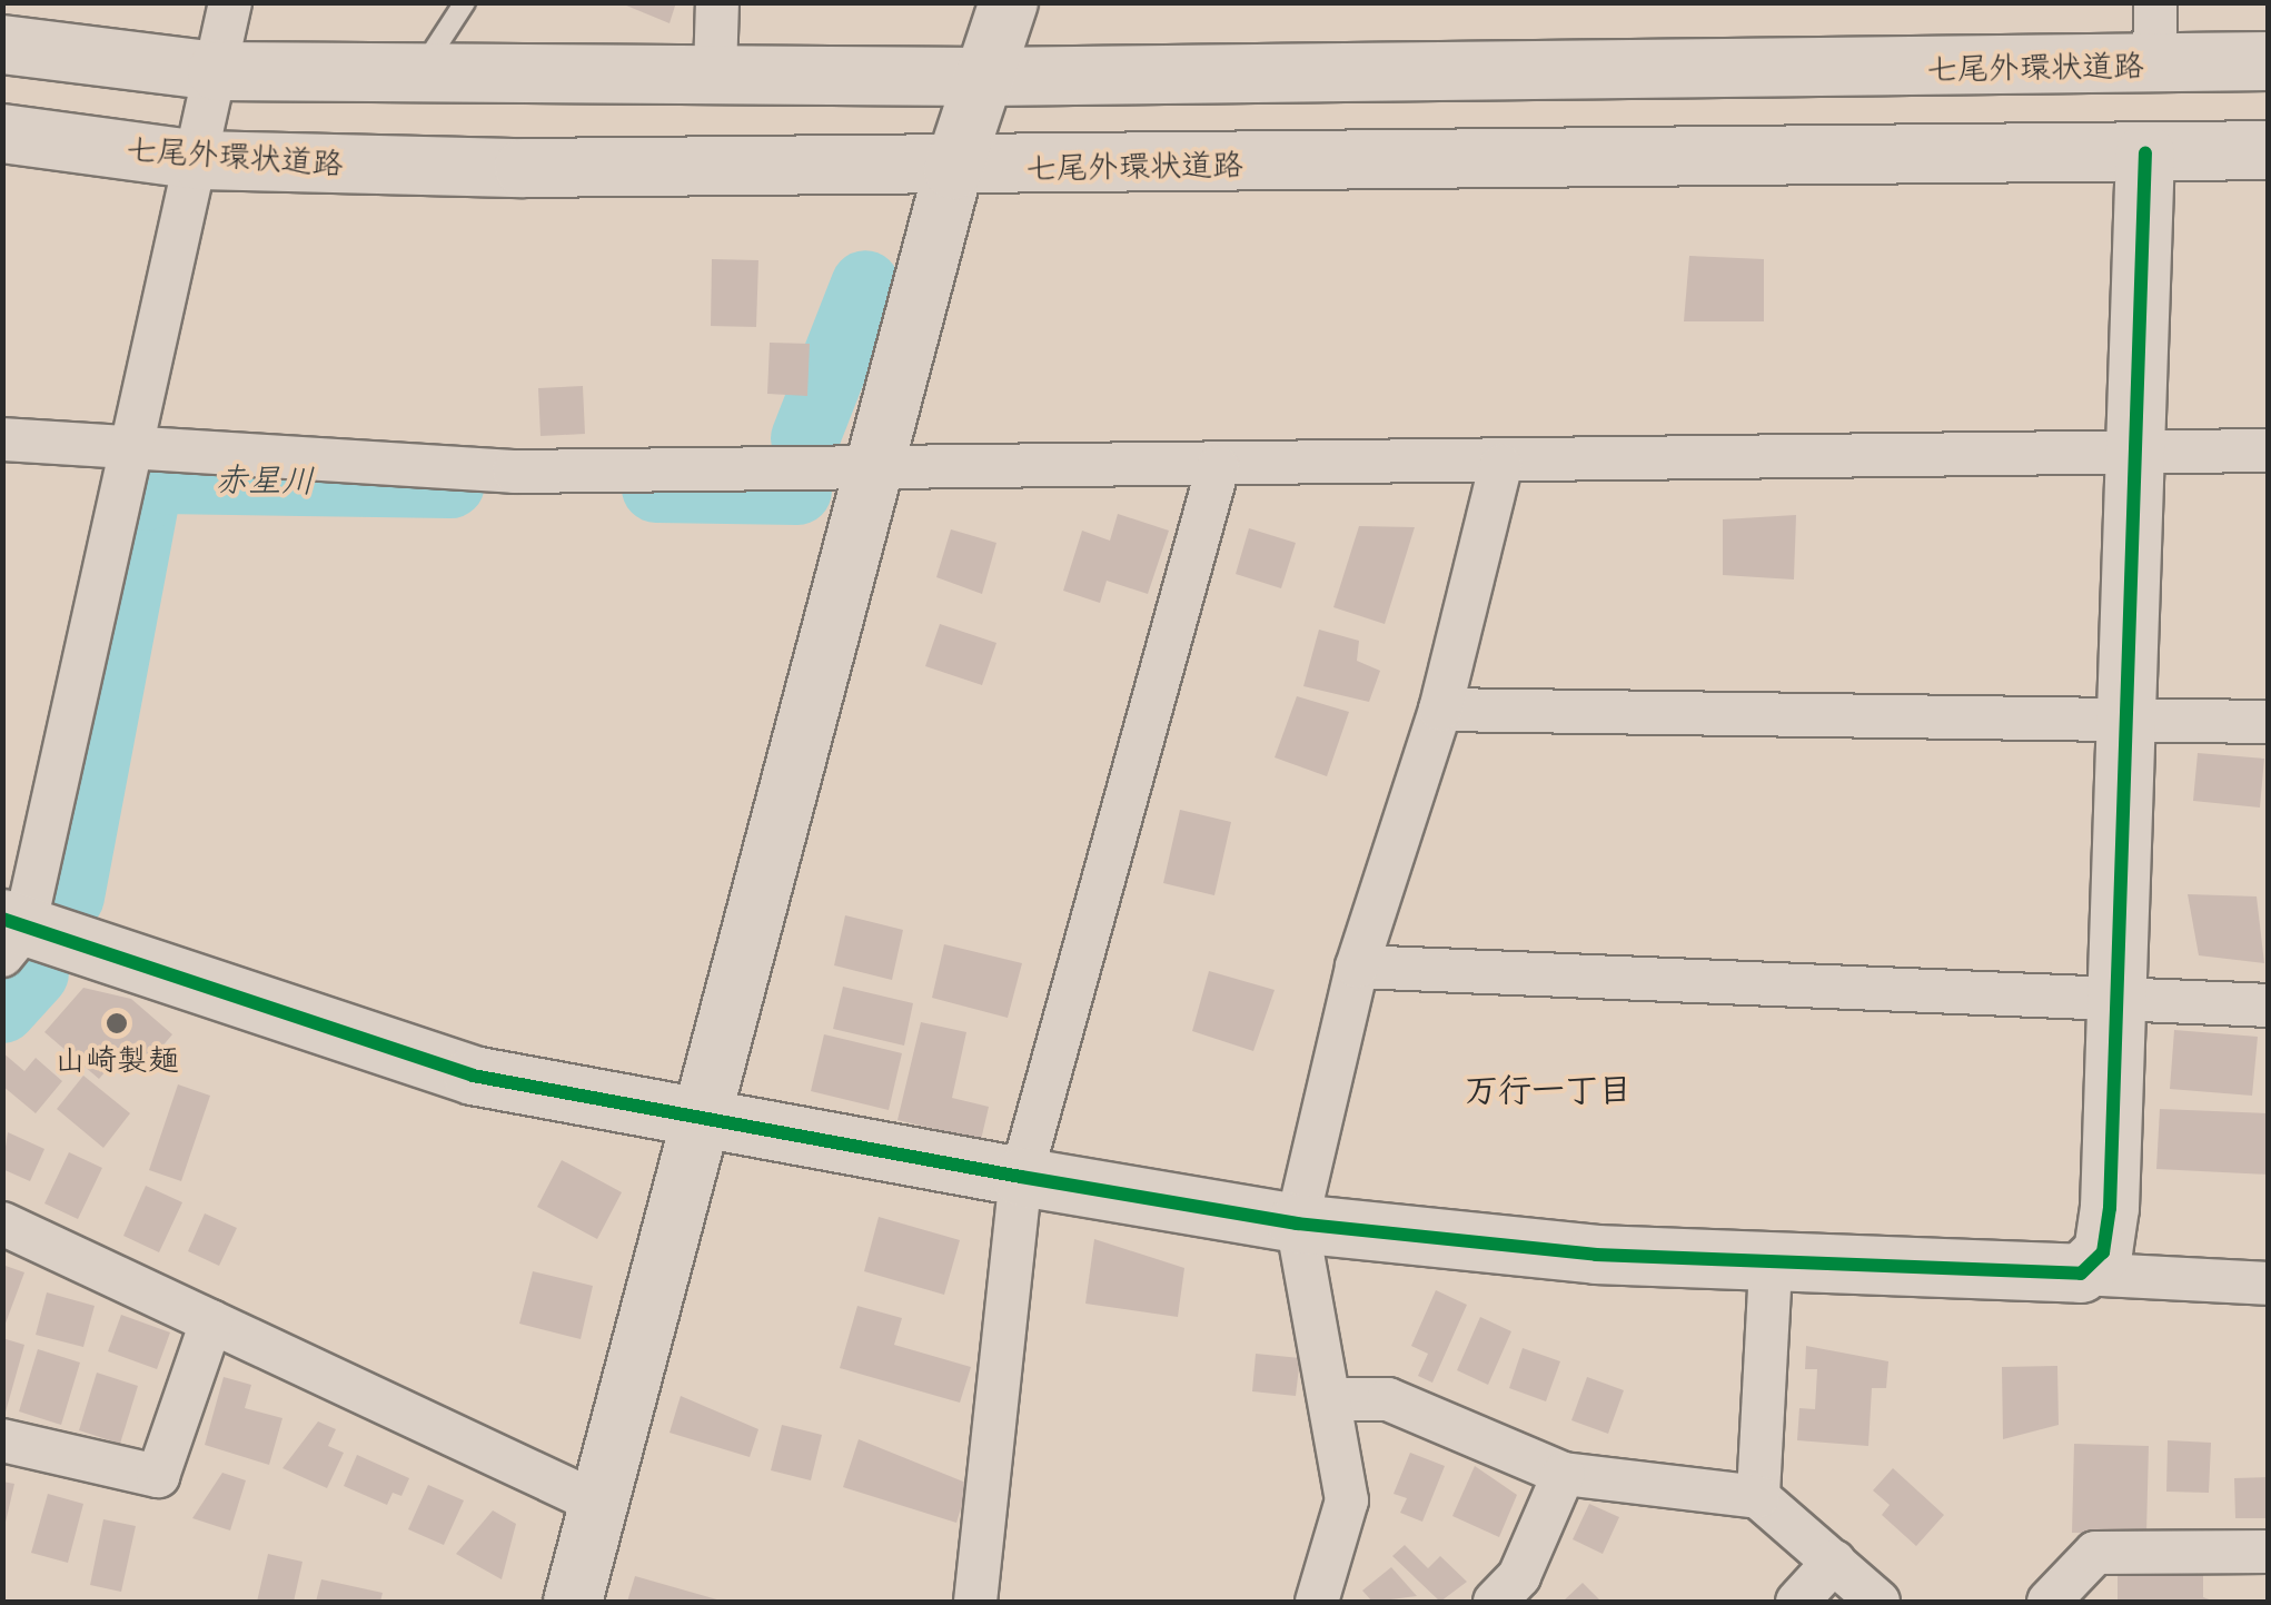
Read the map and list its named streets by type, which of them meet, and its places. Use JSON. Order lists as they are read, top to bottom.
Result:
{
  "streets": {
    "street": ["七尾外環状道路"]
  },
  "districts": ["万行一丁目"],
  "water": ["赤星川"],
  "places": ["山崎製麺"]
}
